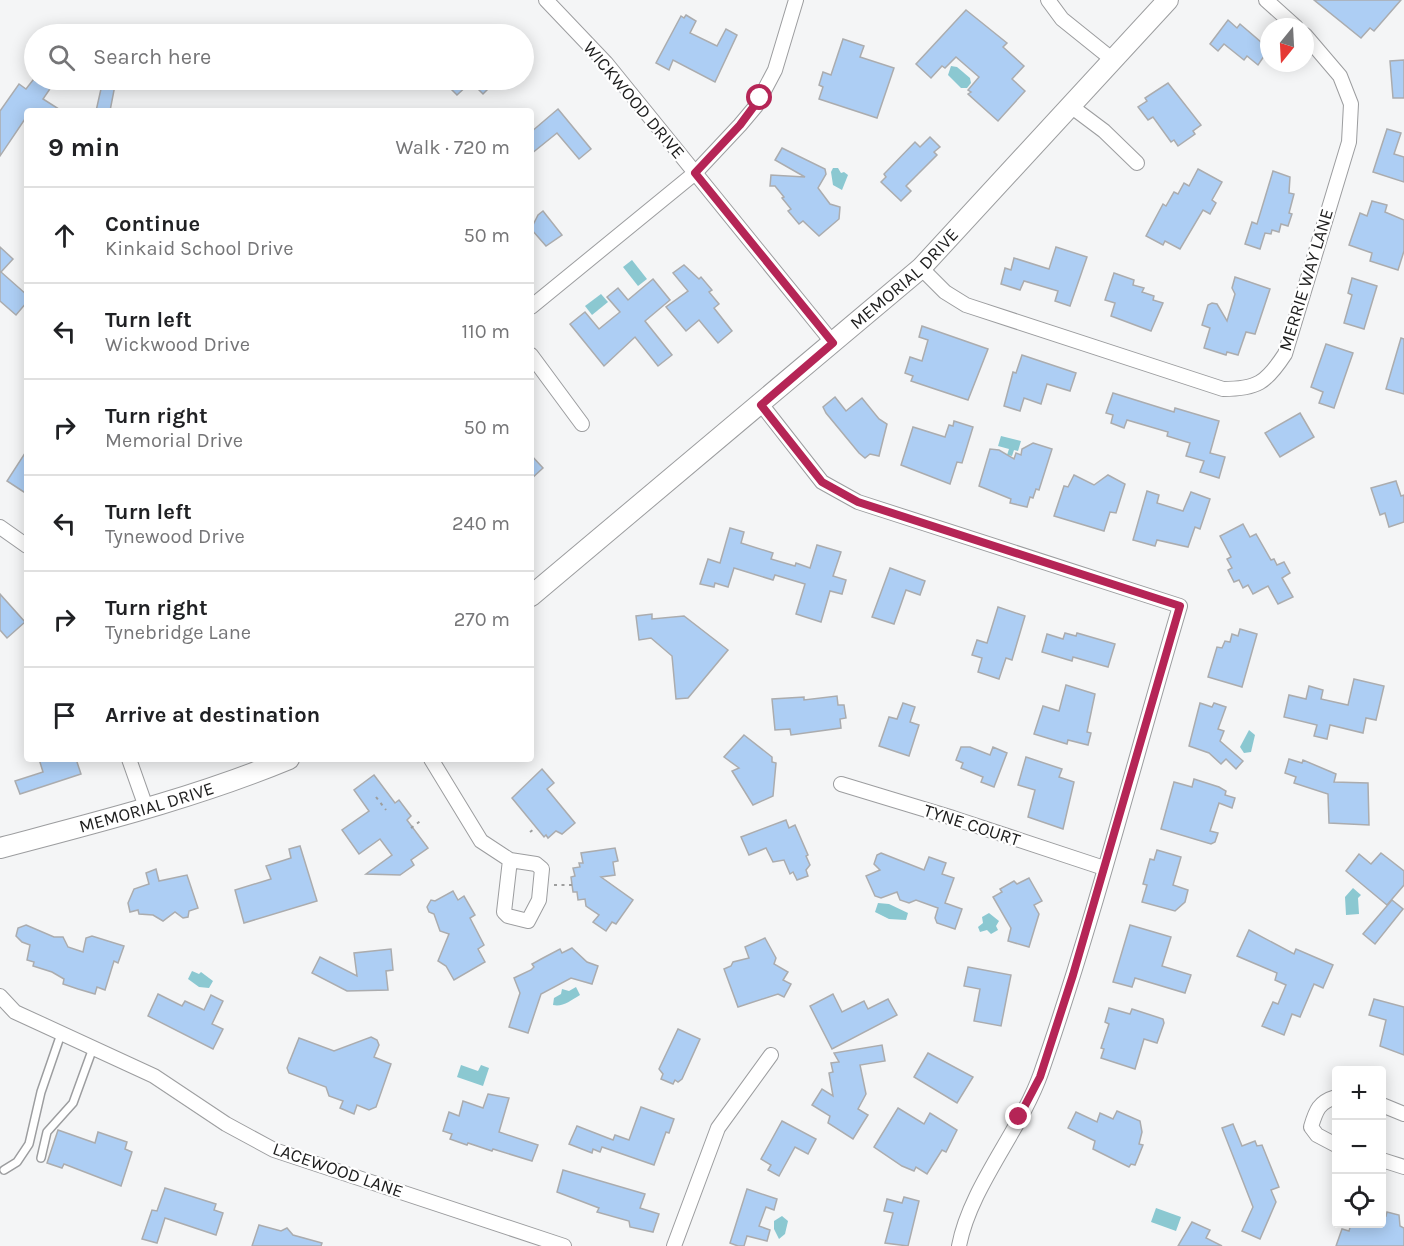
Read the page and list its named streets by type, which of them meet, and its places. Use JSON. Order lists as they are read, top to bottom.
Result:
{
  "streets": {
    "street": [
      "WICKWOOD DRIVE",
      "MEMORIAL DRIVE",
      "MERRIE WAY LANE",
      "TYNE COURT",
      "LACEWOOD LANE"
    ]
  },
  "crossings": [
    ["WICKWOOD DRIVE", "MEMORIAL DRIVE"],
    ["MEMORIAL DRIVE", "MERRIE WAY LANE"]
  ],
  "north": "bottom",
  "page": {
    "search": "Search here",
    "heading": ["9 min", "Walk · 720 m"],
    "list": [
      ["Continue", "Kinkaid School Drive", "50 m"],
      ["Turn left", "Wickwood Drive", "110 m"],
      ["Turn right", "Memorial Drive", "50 m"],
      ["Turn left", "Tynewood Drive", "240 m"],
      ["Turn right", "Tynebridge Lane", "270 m"],
      "Arrive at destination"
    ],
    "map_buttons": ["+", "−"]
  }
}
